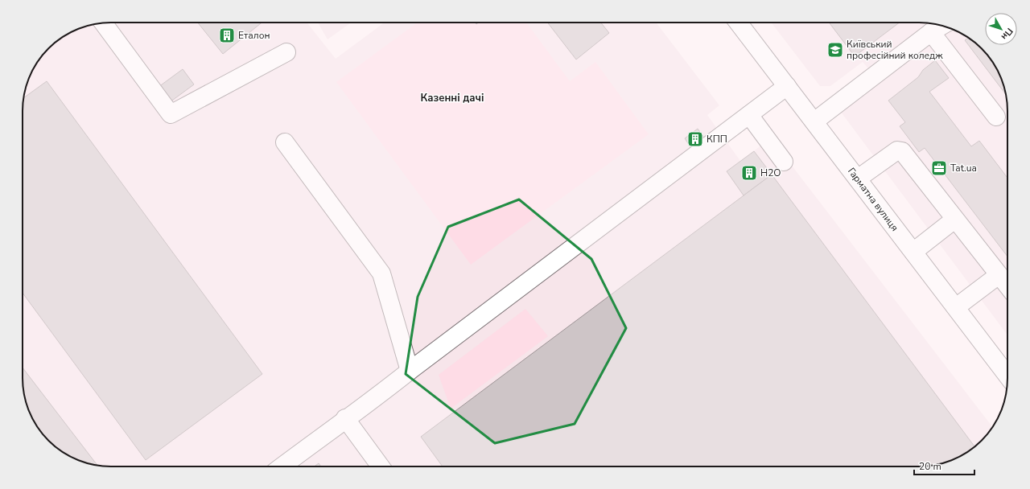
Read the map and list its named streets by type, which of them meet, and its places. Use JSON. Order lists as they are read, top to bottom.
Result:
{
  "streets": {
    "street": ["Гарматна вулиця"]
  },
  "districts": ["Казенні дачі"],
  "places": {
    "building": ["Еталон", "КПП", "H2O"],
    "school or university": ["Київський професійний коледж"],
    "office": ["Tat.ua"]
  },
  "scale_bar": "20 m",
  "north": "bottom right"
}
